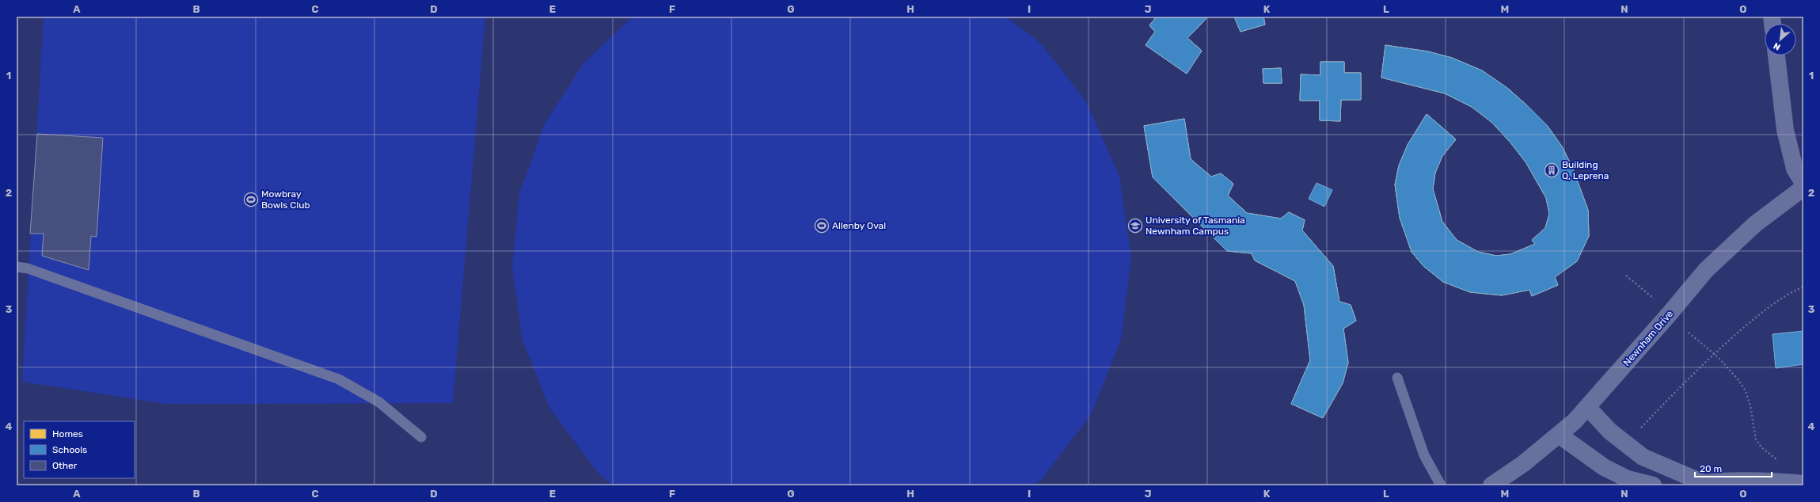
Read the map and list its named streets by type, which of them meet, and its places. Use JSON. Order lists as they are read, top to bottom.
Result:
{
  "streets": {
    "street": ["Newnham Drive"]
  },
  "places": {
    "building": ["Building Q, Leprena"],
    "sports": ["Mowbray Bowls Club", "Allenby Oval"],
    "school or university": ["University of Tasmania Newnham Campus"]
  },
  "legend": ["Homes", "Schools", "Other"],
  "scale_bar": "20 m",
  "north": "bottom left",
  "grid": {
    "columns": [
      "A",
      "B",
      "C",
      "D",
      "E",
      "F",
      "G",
      "H",
      "I",
      "J",
      "K",
      "L",
      "M",
      "N",
      "O"
    ],
    "rows": [
      "1",
      "2",
      "3",
      "4"
    ]
  }
}
